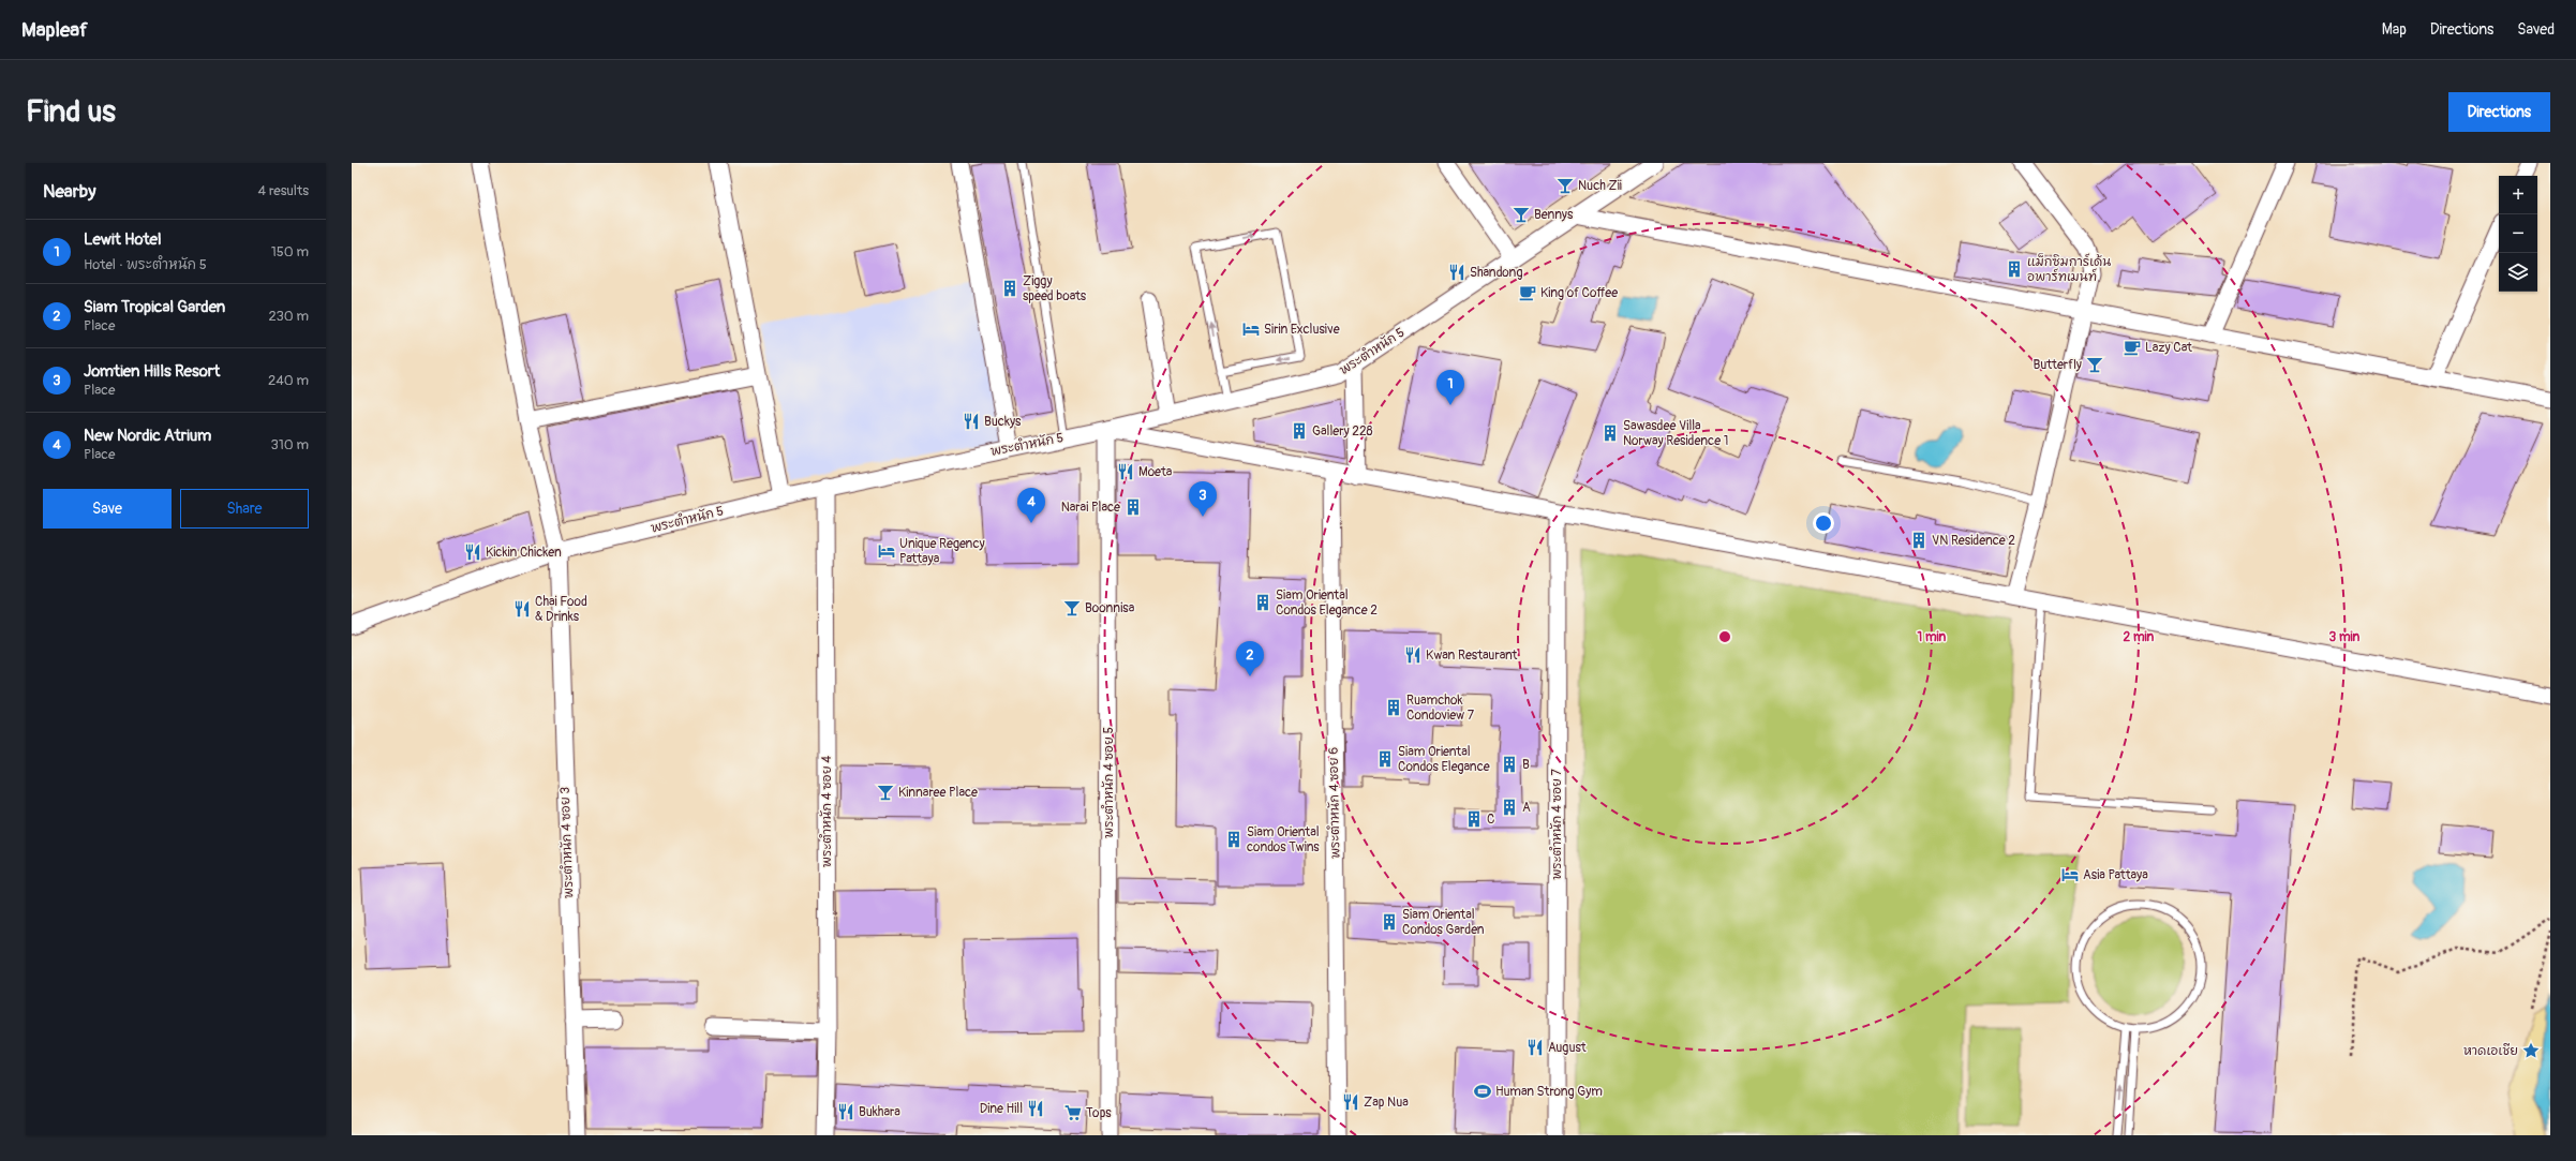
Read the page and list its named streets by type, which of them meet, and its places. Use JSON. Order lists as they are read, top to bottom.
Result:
{
  "streets": {
    "street": [
      "พระตำหนัก 5",
      "พระตำหนัก 4 ซอย 5",
      "พระตำหนัก 4 ซอย 6",
      "พระตำหนัก 4 ซอย 4",
      "พระตำหนัก 4 ซอย 7",
      "พระตำหนัก 4 ซอย 3"
    ]
  },
  "crossings": [
    ["พระตำหนัก 5", "พระตำหนัก 4 ซอย 5"],
    ["พระตำหนัก 5", "พระตำหนัก 4 ซอย 4"],
    ["พระตำหนัก 5", "พระตำหนัก 4 ซอย 3"]
  ],
  "places": {
    "bar": [
      "Nuch Zii",
      "Bennys",
      "Butterfly",
      "Boonnisa",
      "Kinnaree Place"
    ],
    "building": [
      "แม็กซิมการ์เด้น อพาร์ทเมนท์",
      "Ziggy speed boats",
      "Gallery 228",
      "Sawasdee Villa Norway Residence 1",
      "Narai Place",
      "VN Residence 2",
      "Siam Oriental Condos Elegance 2",
      "Ruamchok Condoview 7",
      "Siam Oriental Condos Elegance",
      "B",
      "A",
      "C",
      "Siam Oriental condos Twins",
      "Siam Oriental Condos Garden"
    ],
    "restaurant": [
      "Shandong",
      "Buckys",
      "Moeta",
      "Kickin Chicken",
      "Chai Food & Drinks",
      "Kwan Restaurant",
      "August",
      "Zap Nua",
      "Dine Hill",
      "Bukhara"
    ],
    "cafe": ["King of Coffee", "Lazy Cat"],
    "hotel": ["Sirin Exclusive", "Unique Regency Pattaya", "Asia Pattaya"],
    "place": ["หาดเอเชีย"],
    "sports": ["Human Strong Gym"],
    "supermarket": ["Tops"]
  },
  "page": {
    "header": "Mapleaf",
    "nav": ["Map", "Directions", "Saved"],
    "buttons": [
      "Directions",
      ["Save", "Share"]
    ],
    "title": "Find us",
    "heading": ["Nearby", "4 results"],
    "map_buttons": ["+", "−"],
    "list": [
      {
        "mark": "1",
        "name": "Lewit Hotel",
        "note": "Hotel · พระตำหนัก 5",
        "value": "150 m"
      },
      {
        "mark": "2",
        "name": "Siam Tropical Garden",
        "note": "Place",
        "value": "230 m"
      },
      {
        "mark": "3",
        "name": "Jomtien Hills Resort",
        "note": "Place",
        "value": "240 m"
      },
      {
        "mark": "4",
        "name": "New Nordic Atrium",
        "note": "Place",
        "value": "310 m"
      }
    ],
    "pins": [
      "1",
      "3",
      "4",
      "2"
    ]
  },
  "rings": ["1 min", "2 min", "3 min"]
}
